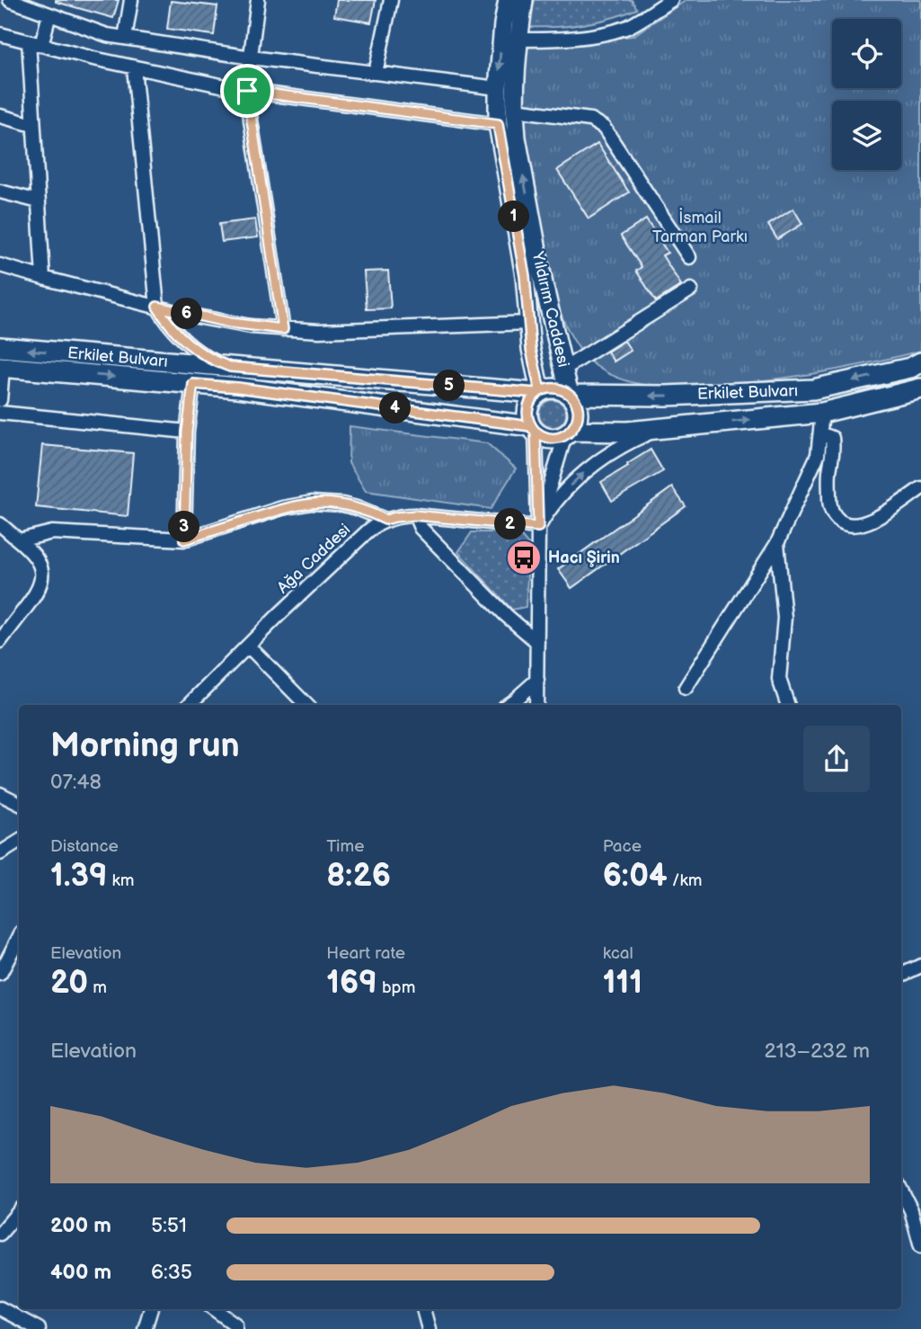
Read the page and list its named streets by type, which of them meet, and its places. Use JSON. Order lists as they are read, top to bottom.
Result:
{
  "streets": {
    "main road": ["Erkilet Bulvarı"],
    "street": ["Yıldırım Caddesi", "Ağa Caddesi"]
  },
  "crossings": [
    ["Yıldırım Caddesi", "Erkilet Bulvarı"]
  ],
  "parks": ["İsmail Tarman Parkı"],
  "places": {
    "bus stop": ["Hacı Şirin"]
  },
  "page": {
    "pins": [
      "1",
      "6",
      "5",
      "4",
      "2",
      "3"
    ],
    "heading": ["Morning run", "07:48"],
    "stats": [
      ["Distance", "1.39 km"],
      ["Time", "8:26"],
      ["Pace", "6:04 /km"],
      ["Elevation", "20 m"],
      ["Heart rate", "169 bpm"],
      ["kcal", "111"]
    ],
    "chart": ["Elevation", "213–232 m"],
    "list": [
      {
        "name": "200 m",
        "note": "5:51"
      },
      {
        "name": "400 m",
        "note": "6:35"
      }
    ]
  }
}
